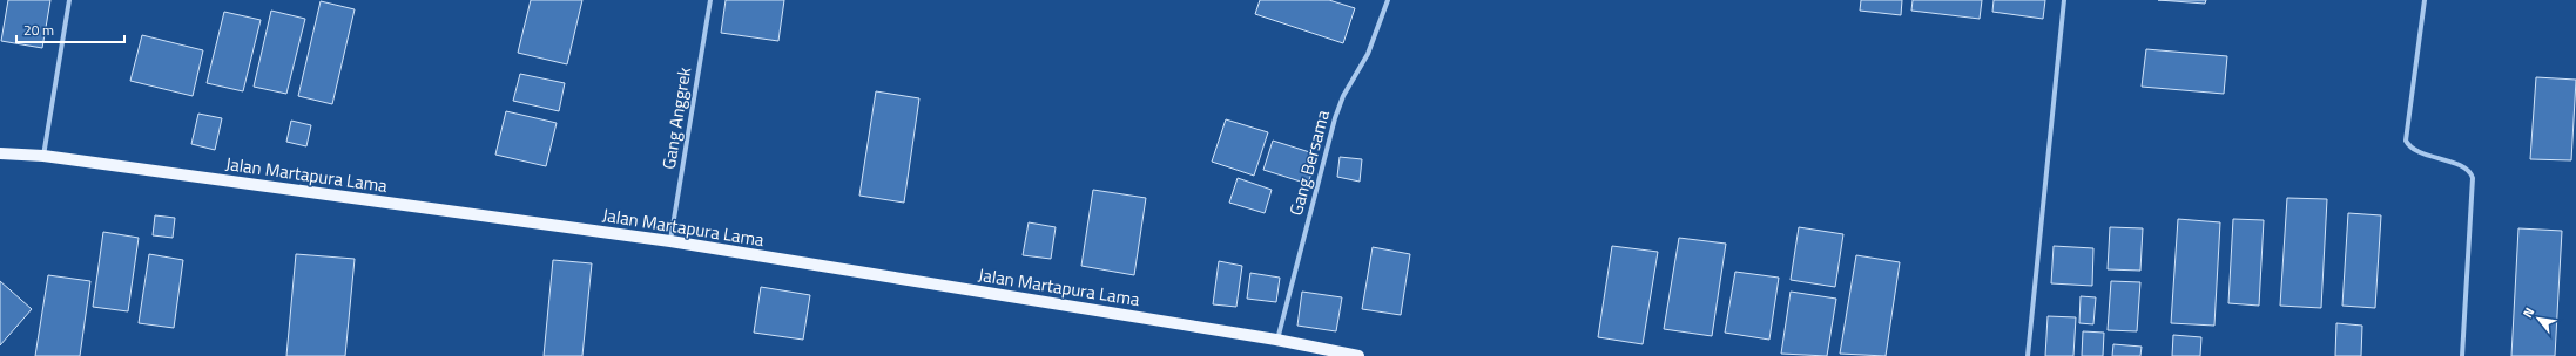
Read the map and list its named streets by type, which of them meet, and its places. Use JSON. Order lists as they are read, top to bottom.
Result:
{
  "streets": {
    "main road": ["Jalan Martapura Lama"],
    "street": ["Gang Anggrek", "Gang Bersama"]
  },
  "crossings": [
    ["Gang Anggrek", "Jalan Martapura Lama"],
    ["Gang Bersama", "Jalan Martapura Lama"]
  ],
  "scale_bar": "20 m",
  "north": "top left"
}
